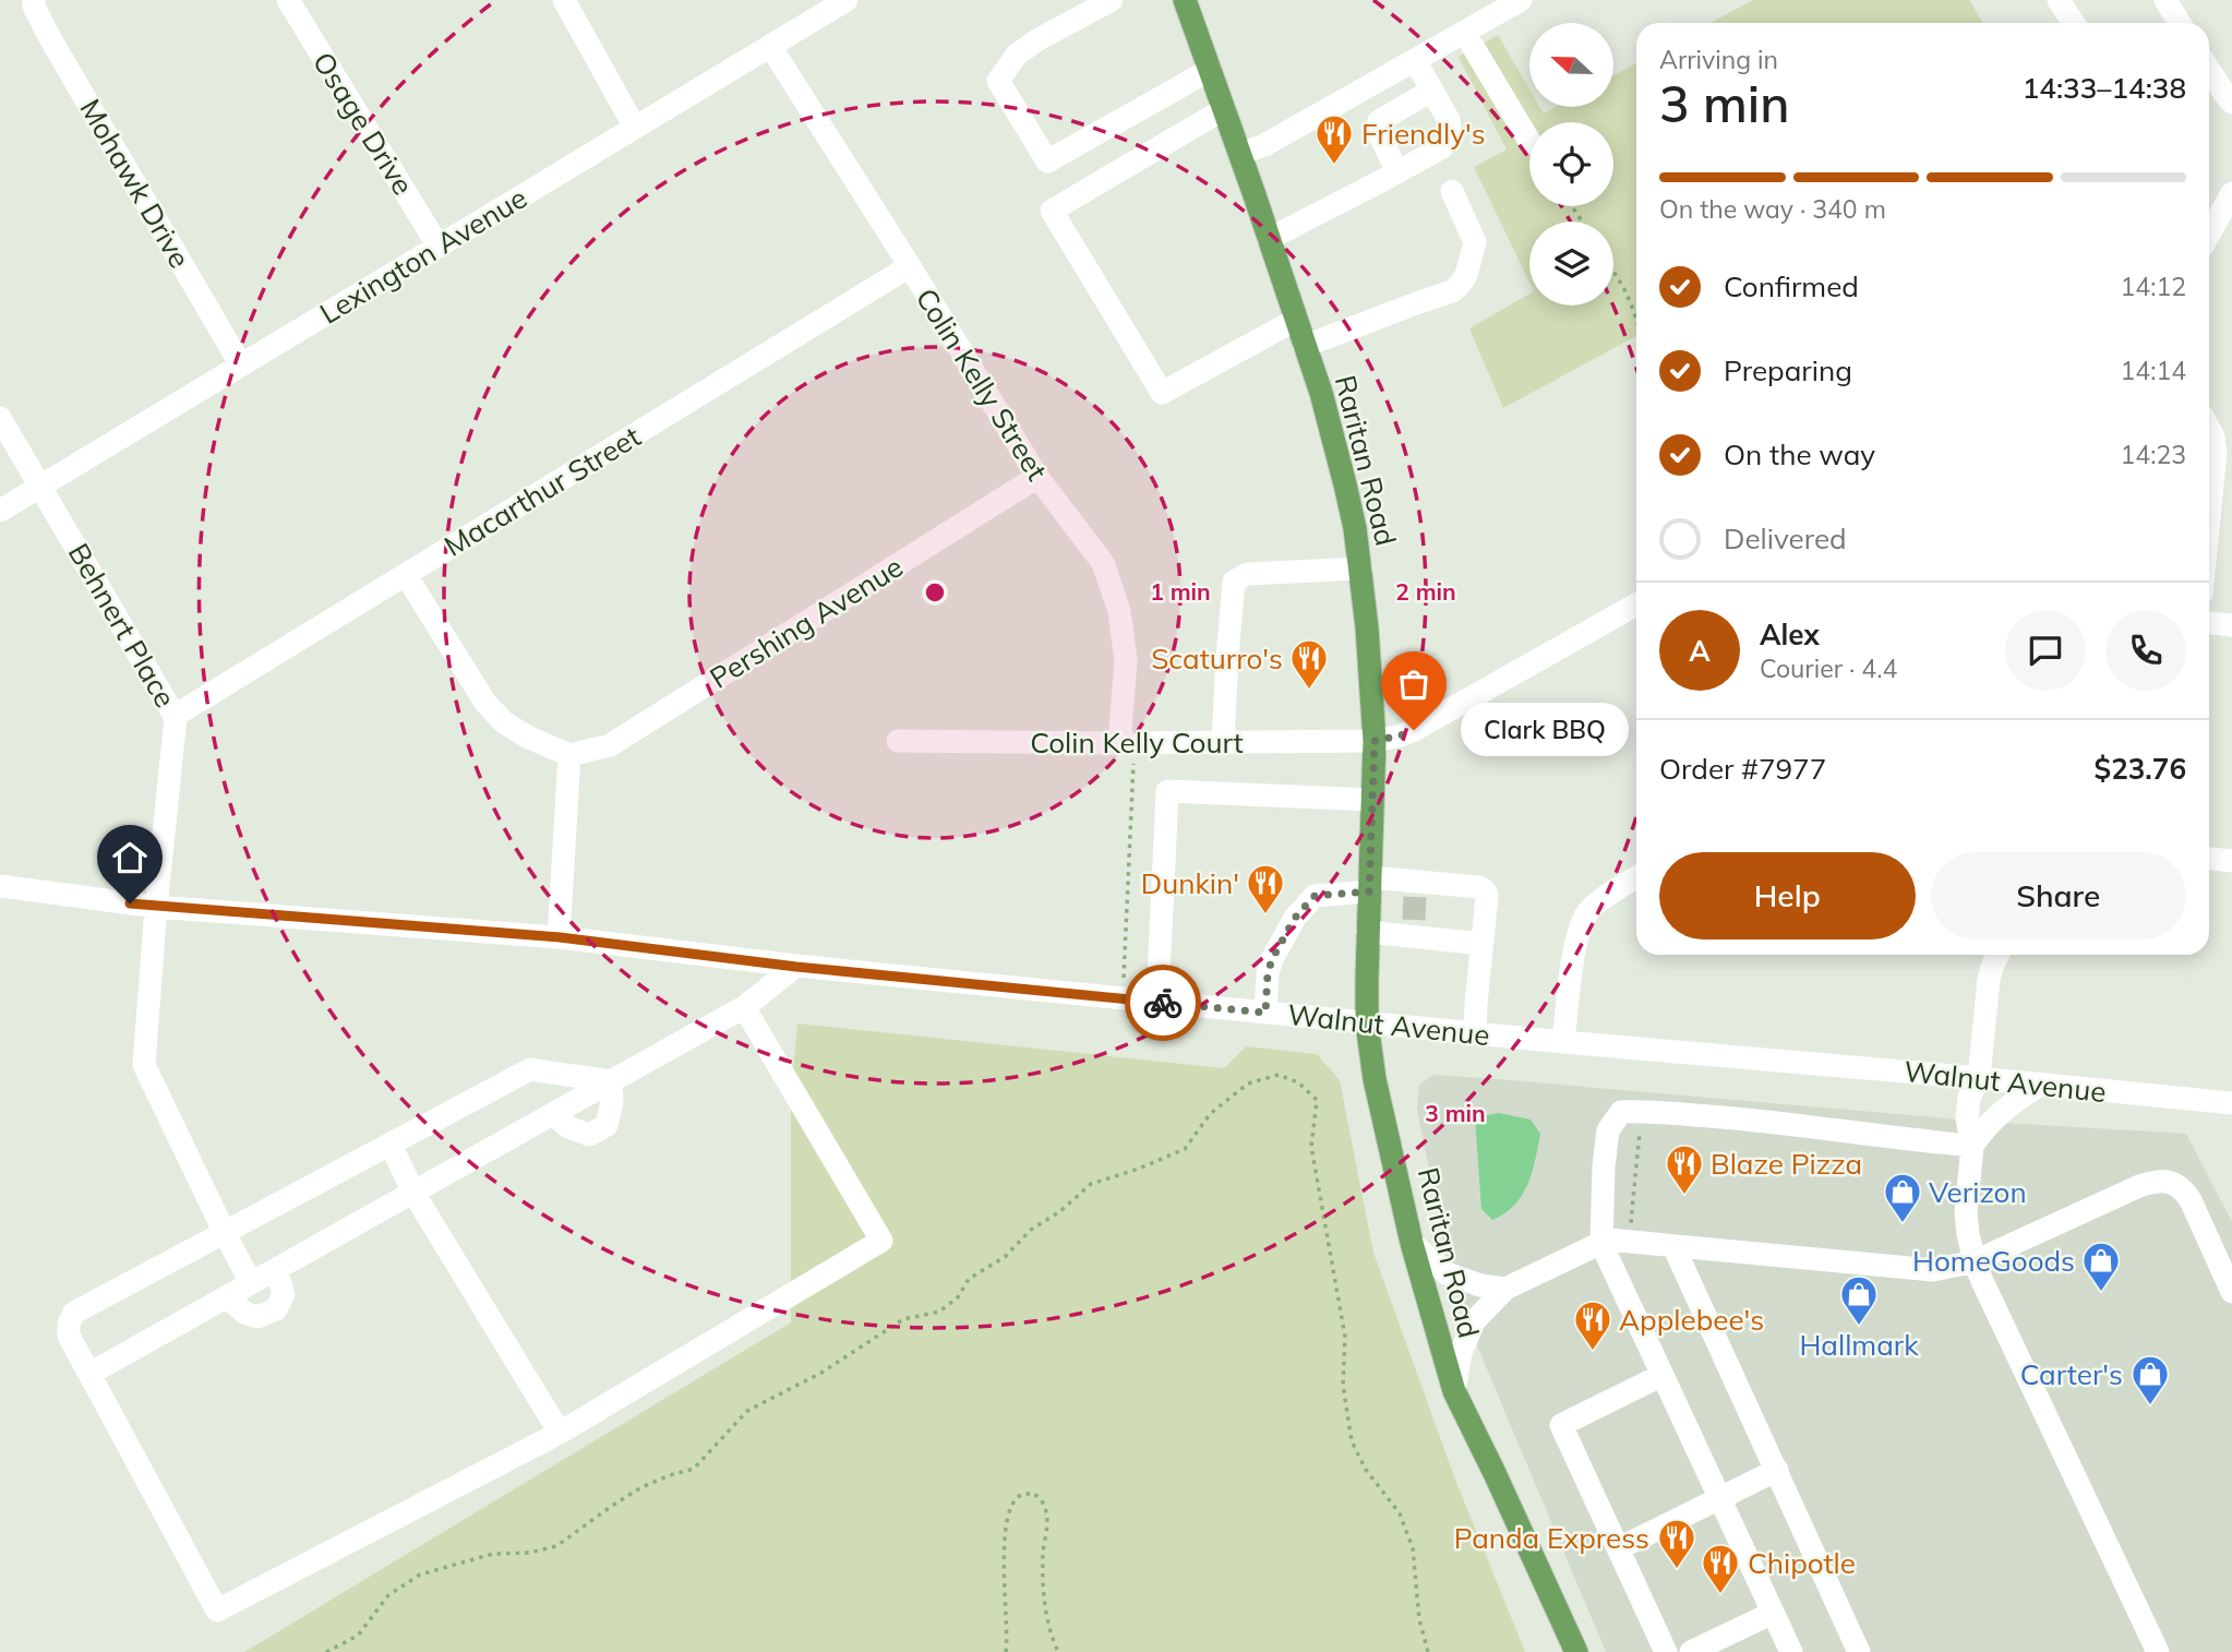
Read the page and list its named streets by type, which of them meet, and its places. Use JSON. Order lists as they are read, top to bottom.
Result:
{
  "streets": {
    "main road": ["Raritan Road"],
    "street": [
      "Osage Drive",
      "Mohawk Drive",
      "Lexington Avenue",
      "Colin Kelly Street",
      "Macarthur Street",
      "Pershing Avenue",
      "Behnert Place",
      "Colin Kelly Court",
      "Walnut Avenue"
    ]
  },
  "crossings": [
    ["Osage Drive", "Lexington Avenue"],
    ["Mohawk Drive", "Lexington Avenue"],
    ["Lexington Avenue", "Colin Kelly Street"],
    ["Lexington Avenue", "Behnert Place"],
    ["Colin Kelly Street", "Macarthur Street"],
    ["Colin Kelly Street", "Pershing Avenue"],
    ["Colin Kelly Street", "Colin Kelly Court"],
    ["Raritan Road", "Colin Kelly Court"],
    ["Raritan Road", "Walnut Avenue"],
    ["Macarthur Street", "Behnert Place"],
    ["Behnert Place", "Walnut Avenue"]
  ],
  "places": {
    "restaurant": [
      "Friendly's",
      "Scaturro's",
      "Dunkin'",
      "Blaze Pizza",
      "Applebee's",
      "Panda Express",
      "Chipotle"
    ],
    "other": ["Clark BBQ"],
    "shop": [
      "Verizon",
      "HomeGoods",
      "Hallmark",
      "Carter's"
    ]
  },
  "north": "left",
  "page": {
    "heading": ["3 min", "Arriving in", "14:33–14:38"],
    "panel": [
      "Alex",
      "Courier · 4.4",
      "Order #7977",
      "$23.76"
    ],
    "bar": "On the way · 340 m",
    "list": [
      ["Confirmed", "14:12"],
      ["Preparing", "14:14"],
      ["On the way", "14:23"],
      "Delivered"
    ],
    "round": "A",
    "bubble": "Clark BBQ",
    "buttons": ["Help", "Share"]
  },
  "rings": ["1 min", "2 min", "3 min"]
}
